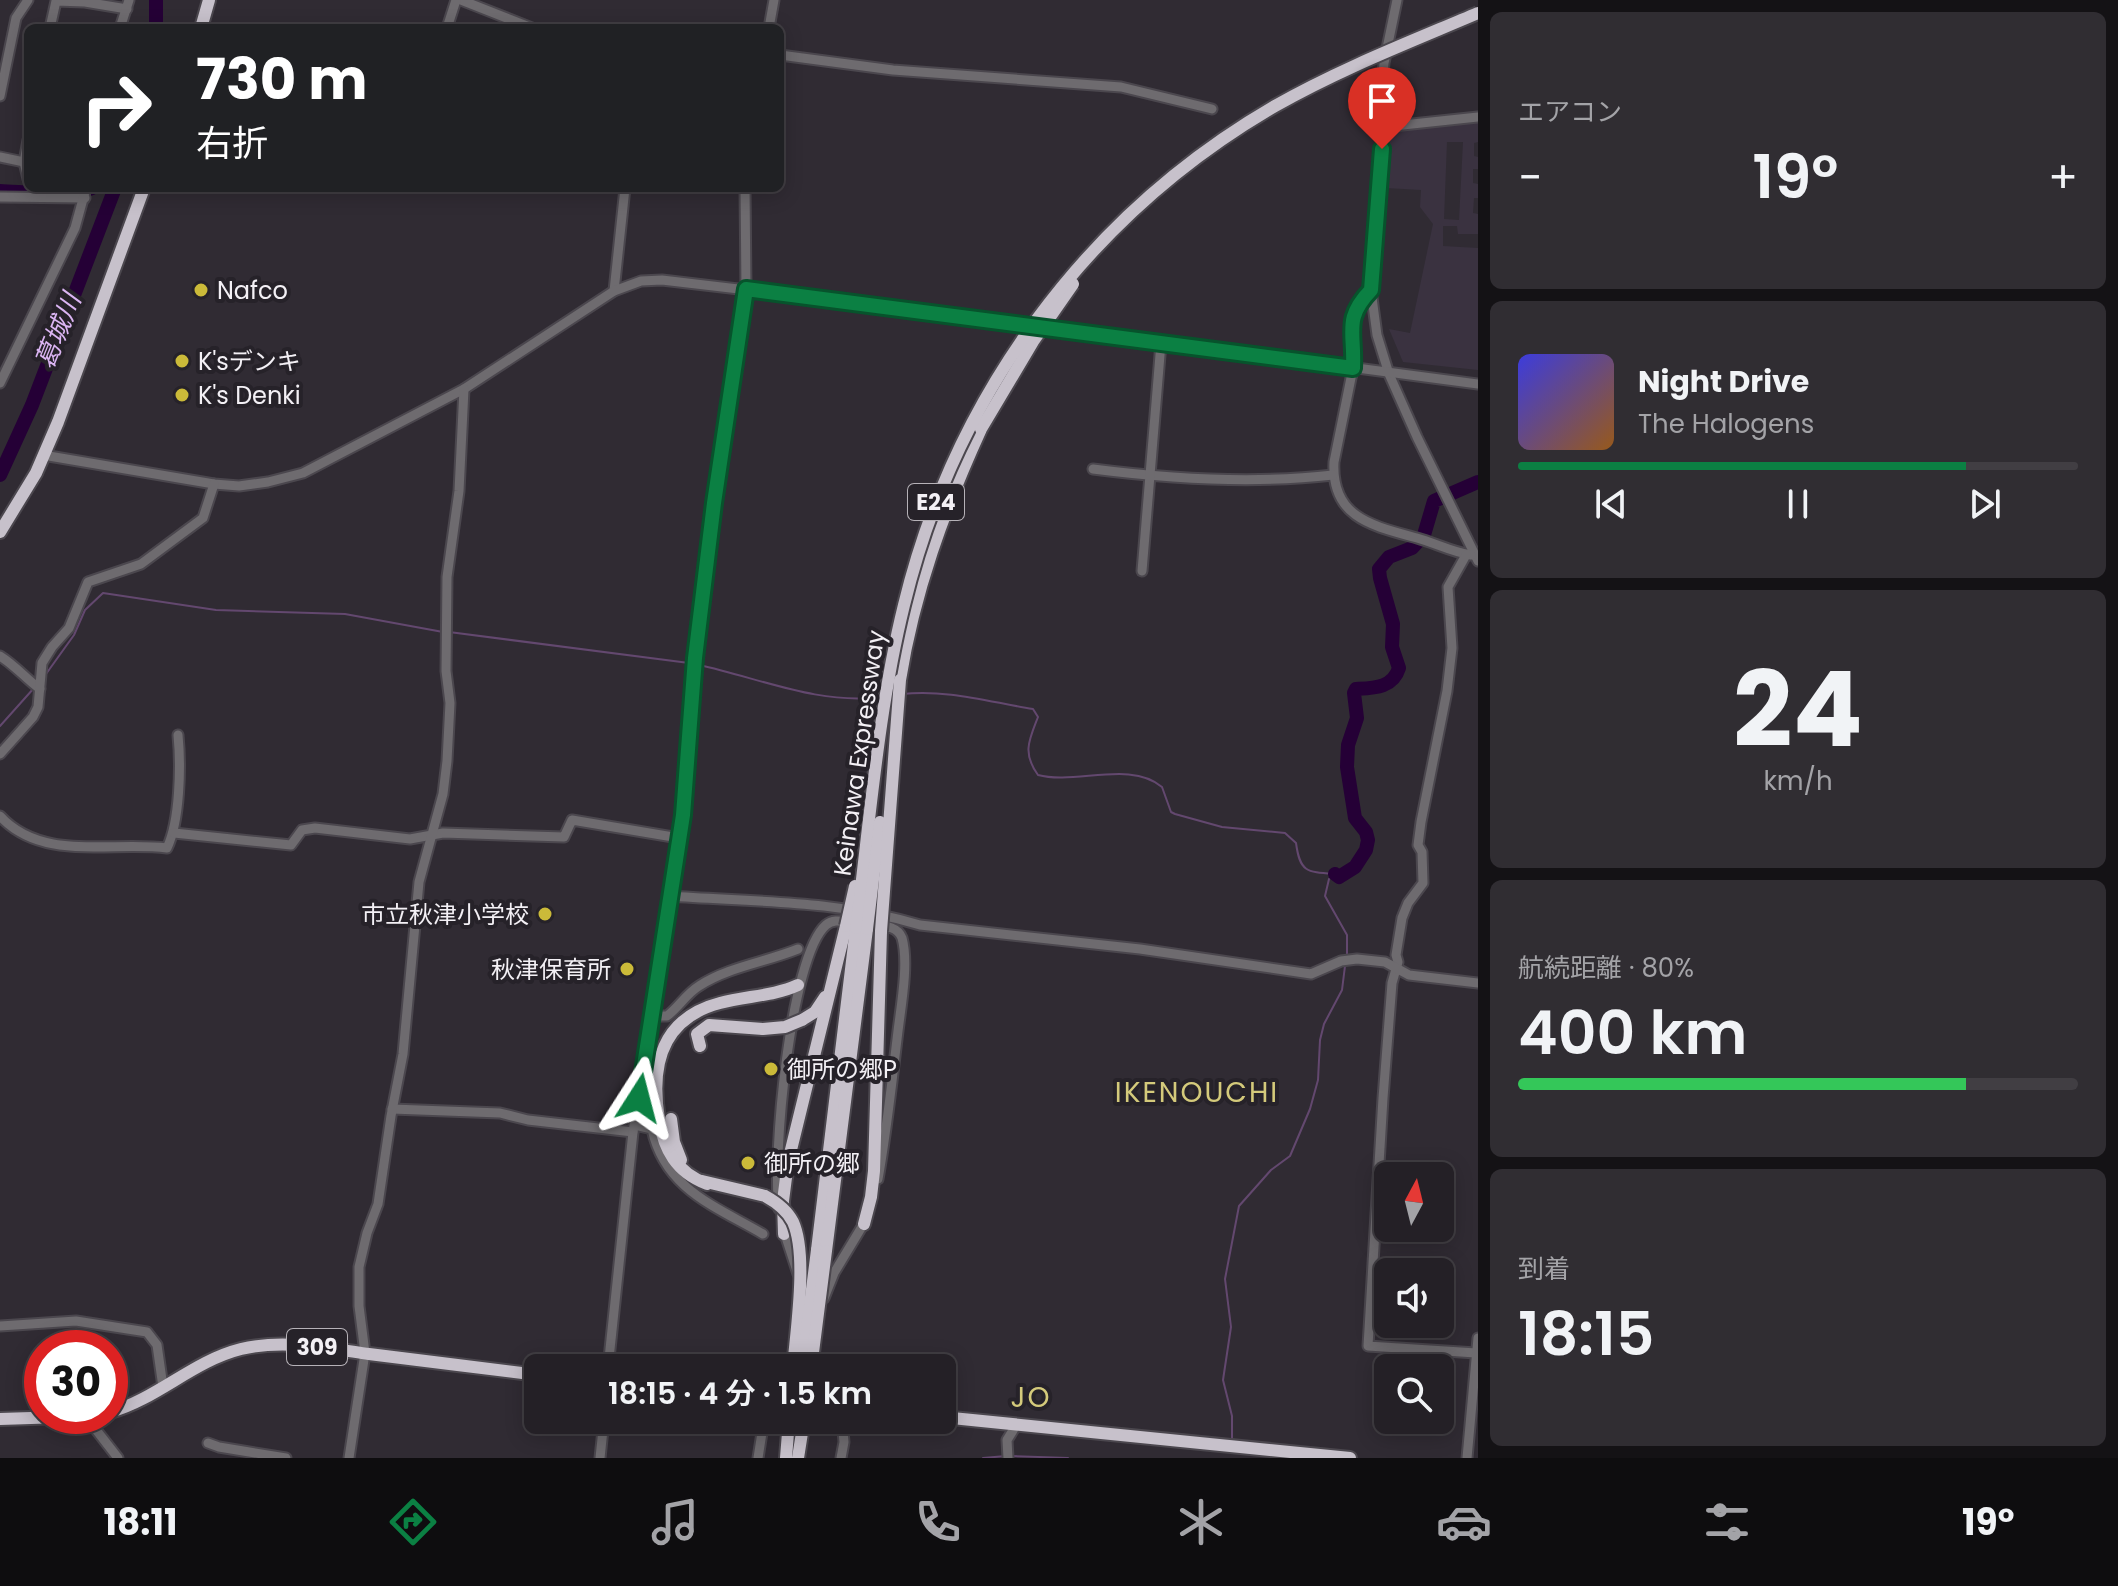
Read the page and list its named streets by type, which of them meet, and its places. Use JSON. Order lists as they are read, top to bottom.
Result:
{
  "streets": {
    "highway": ["E24", "Keinawa Expressway", "309"]
  },
  "districts": ["IKENOUCHI", "JO"],
  "water": ["葛城川"],
  "places": [
    "Nafco",
    "K'sデンキ",
    "K's Denki",
    "市立秋津小学校",
    "秋津保育所",
    "御所の郷P",
    "御所の郷"
  ],
  "north": "top",
  "page": {
    "tile": [
      "エアコン",
      ["24", "km/h"],
      ["航続距離 · 80%", "400 km"],
      ["到着", "18:15"]
    ],
    "turn": ["730 m", "右折"],
    "heat": ["−", "19°", "+"],
    "song": ["Night Drive", "The Halogens"],
    "limit": "30",
    "trip": "18:15 · 4 分 · 1.5 km",
    "tabs": ["18:11", "19°"]
  }
}
